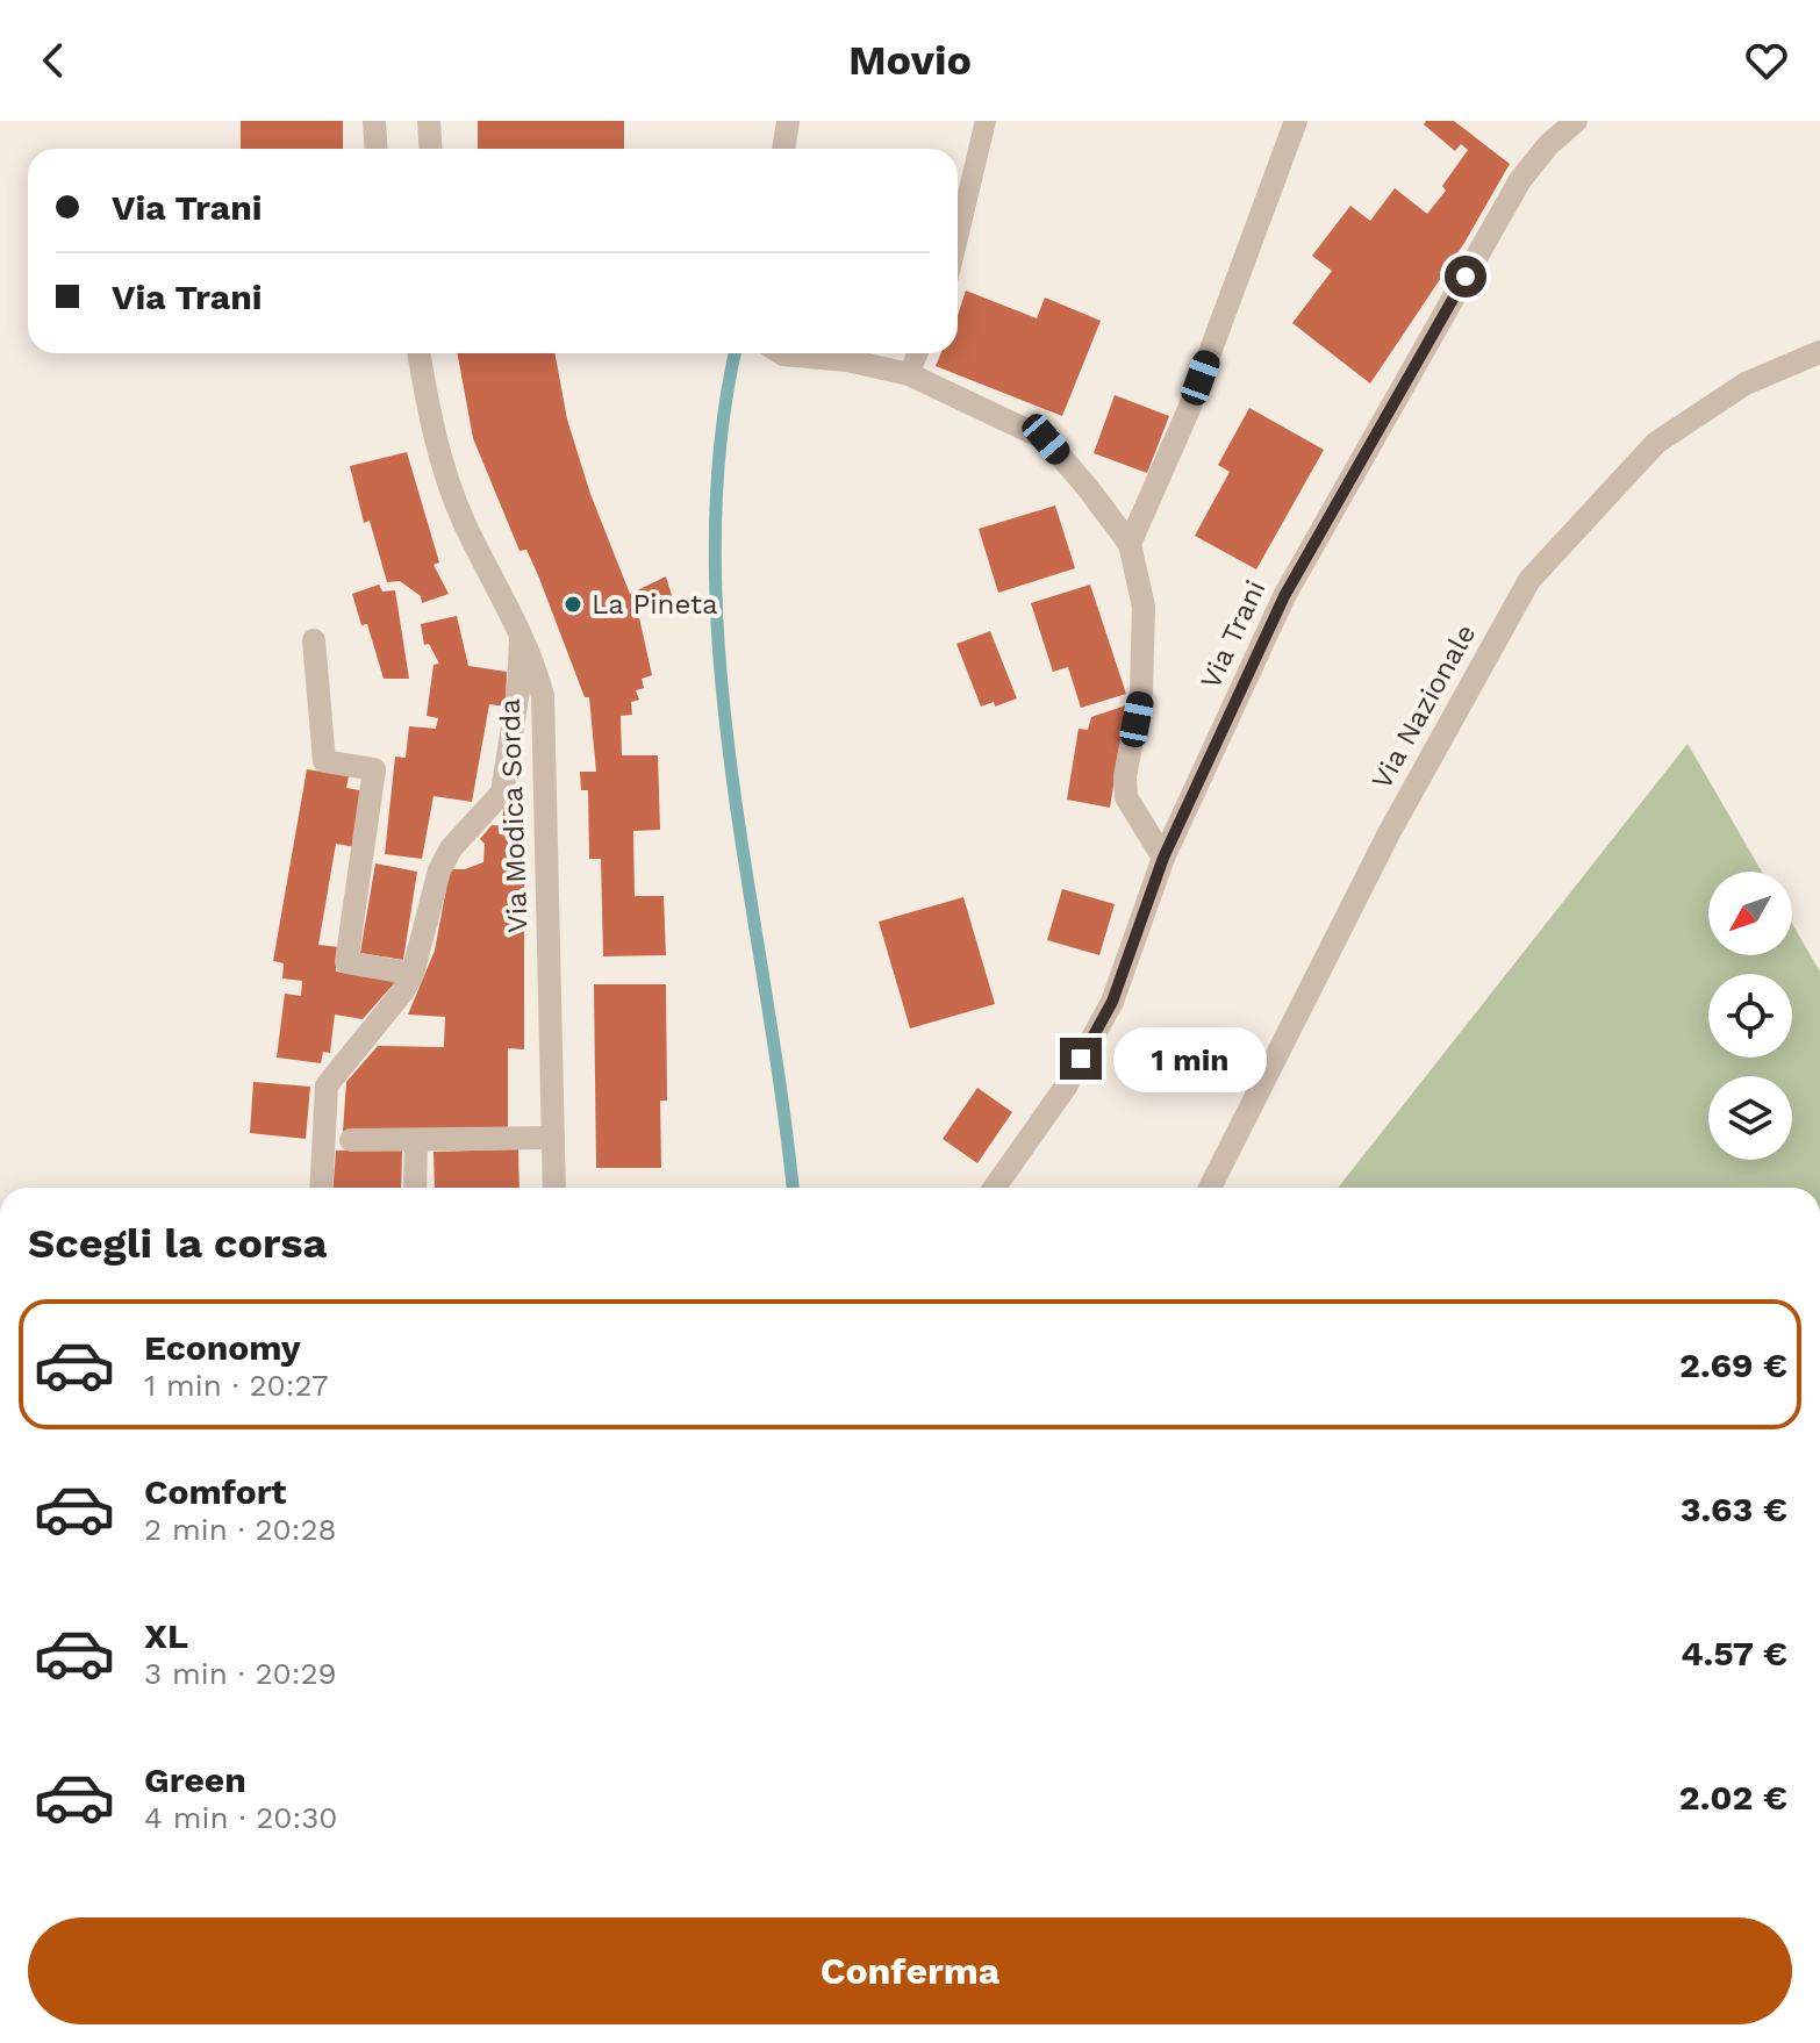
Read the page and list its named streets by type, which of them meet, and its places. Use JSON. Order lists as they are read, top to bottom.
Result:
{
  "streets": {
    "street": ["Via Trani", "Via Nazionale", "Via Modica Sorda"]
  },
  "places": ["La Pineta"],
  "north": "bottom left",
  "page": {
    "header": "Movio",
    "banner": ["Via Trani", "Via Trani"],
    "bubble": "1 min",
    "heading": "Scegli la corsa",
    "list": [
      {
        "name": "Economy",
        "note": "1 min · 20:27",
        "value": "2.69 €"
      },
      {
        "name": "Comfort",
        "note": "2 min · 20:28",
        "value": "3.63 €"
      },
      {
        "name": "XL",
        "note": "3 min · 20:29",
        "value": "4.57 €"
      },
      {
        "name": "Green",
        "note": "4 min · 20:30",
        "value": "2.02 €"
      }
    ],
    "buttons": "Conferma"
  }
}
